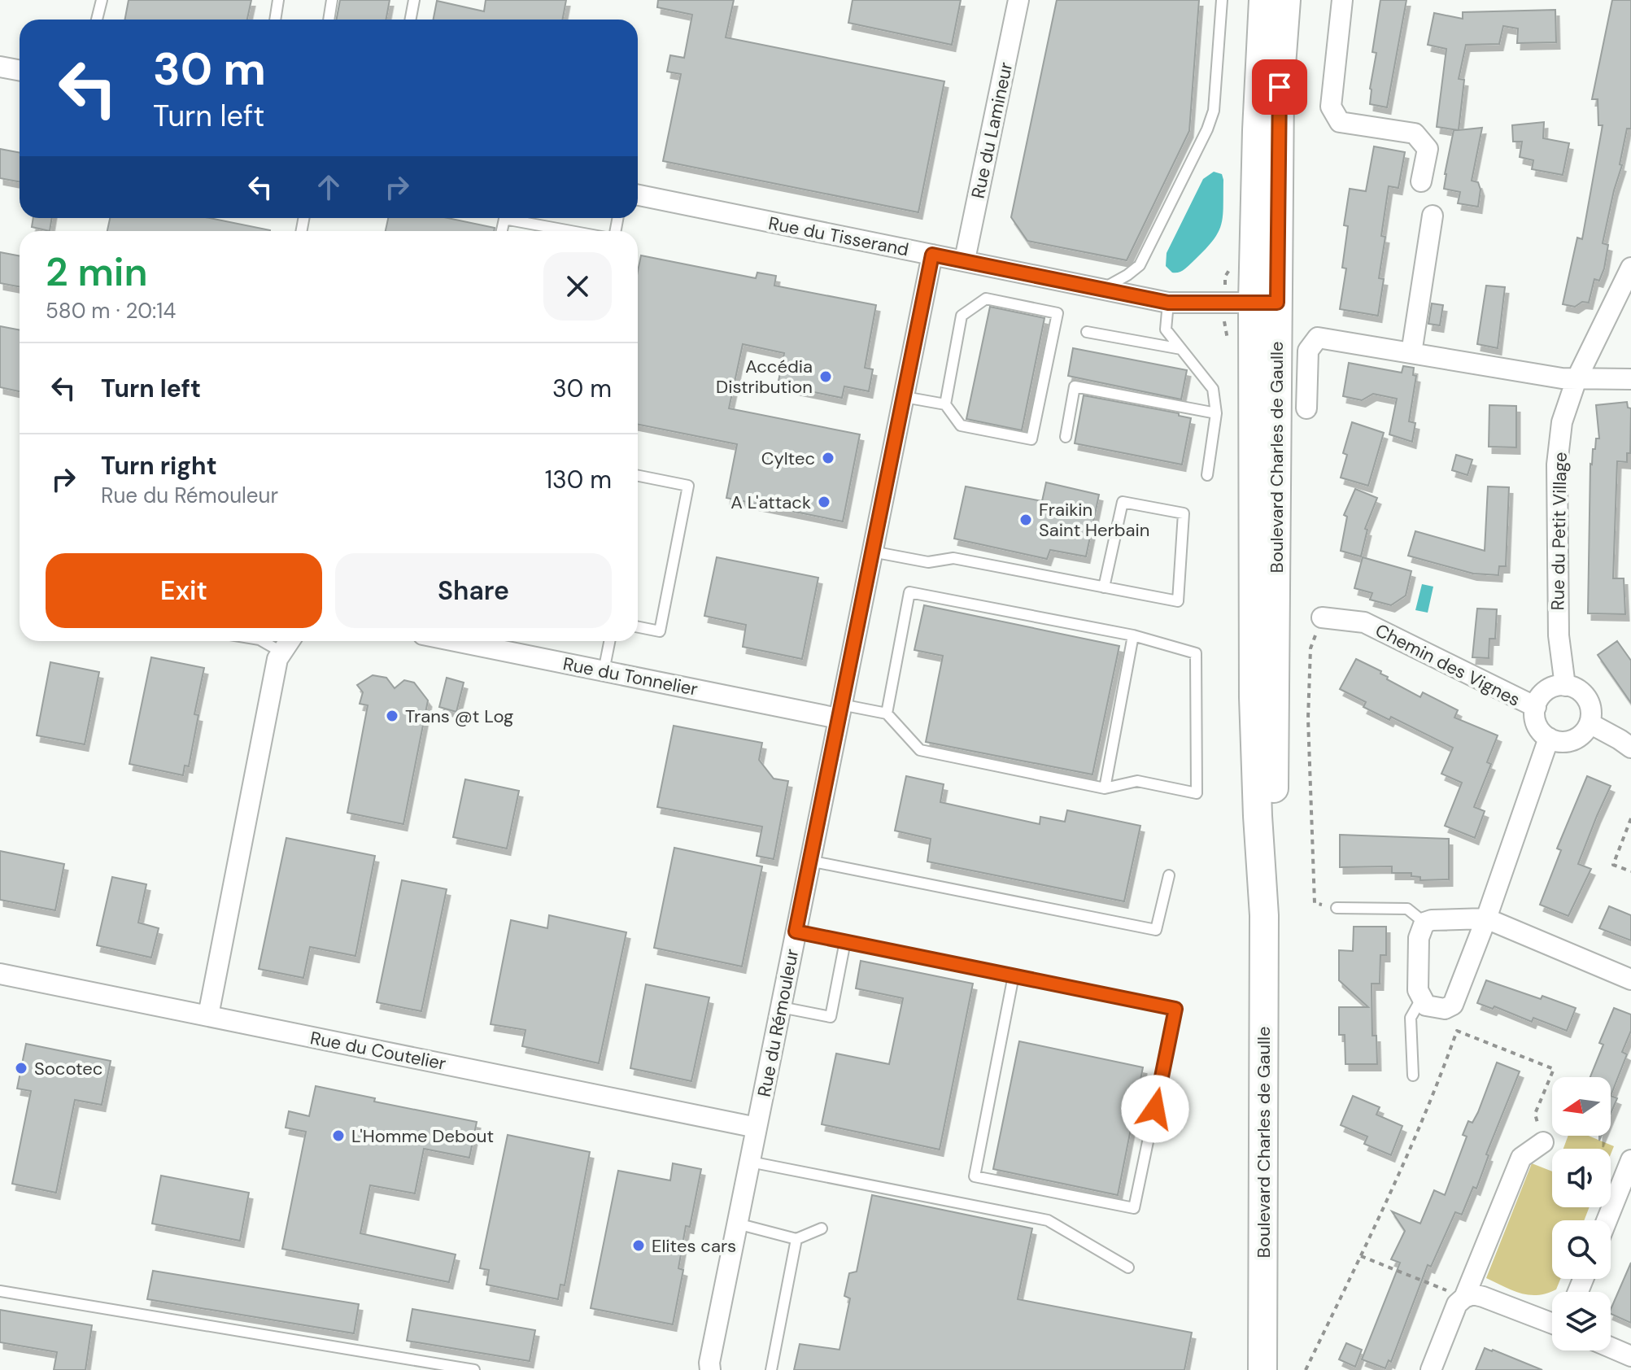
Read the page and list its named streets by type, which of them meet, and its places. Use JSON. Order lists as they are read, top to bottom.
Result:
{
  "streets": {
    "street": [
      "Rue du Lamineur",
      "Rue du Tisserand",
      "Boulevard Charles de Gaulle",
      "Rue du Petit Village",
      "Chemin des Vignes",
      "Rue du Tonnelier",
      "Rue du Rémouleur",
      "Rue du Coutelier"
    ]
  },
  "crossings": [
    ["Rue du Lamineur", "Rue du Tisserand"],
    ["Rue du Tisserand", "Boulevard Charles de Gaulle"],
    ["Rue du Tisserand", "Rue du Rémouleur"],
    ["Rue du Petit Village", "Chemin des Vignes"],
    ["Rue du Tonnelier", "Rue du Rémouleur"],
    ["Rue du Rémouleur", "Rue du Coutelier"]
  ],
  "places": [
    "Accédia Distribution",
    "Cyltec",
    "A L'attack",
    "Fraikin Saint Herbain",
    "Trans @t Log",
    "Socotec",
    "L'Homme Debout",
    "Elites cars"
  ],
  "north": "left",
  "page": {
    "turn": ["30 m", "Turn left"],
    "heading": ["2 min", "580 m · 20:14"],
    "list": [
      {
        "name": "Turn left",
        "value": "30 m"
      },
      {
        "name": "Turn right",
        "note": "Rue du Rémouleur",
        "value": "130 m"
      }
    ],
    "buttons": ["Exit", "Share"]
  }
}
